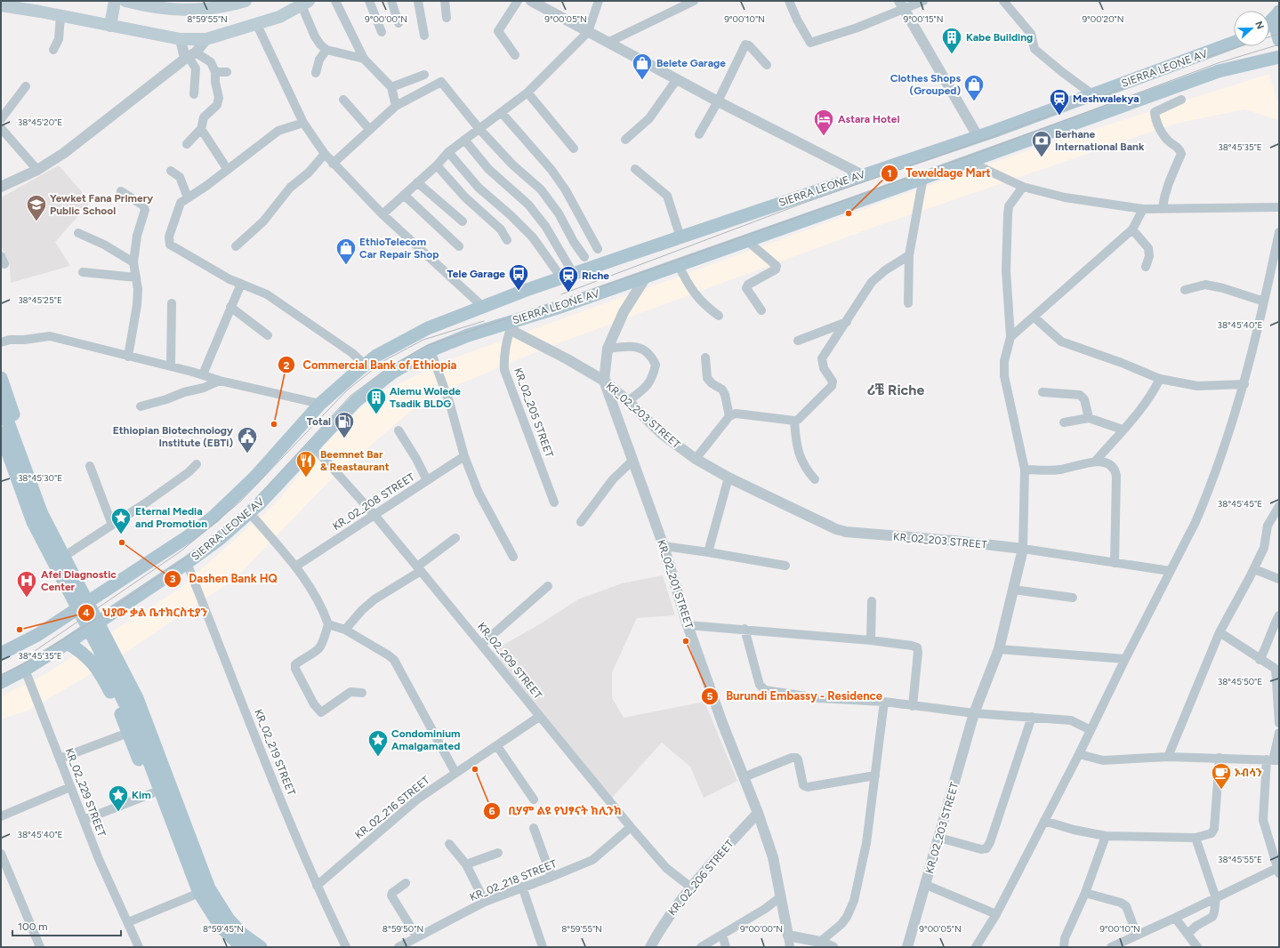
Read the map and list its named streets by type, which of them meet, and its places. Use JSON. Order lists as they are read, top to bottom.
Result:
{
  "streets": {
    "main road": ["SIERRA LEONE AV"],
    "street": [
      "KR_02_205 STREET",
      "KR_02_203 STREET",
      "KR_02_208 STREET",
      "KR_02_201 STREET",
      "KR_02_209 STREET",
      "KR_02_219 STREET",
      "KR_02_229 STREET",
      "KR_02_216 STREET",
      "KR_02_206 STREET",
      "KR_02_218 STREET"
    ]
  },
  "crossings": [
    ["SIERRA LEONE AV", "KR_02_205 STREET"],
    ["SIERRA LEONE AV", "KR_02_203 STREET"],
    ["SIERRA LEONE AV", "KR_02_201 STREET"],
    ["SIERRA LEONE AV", "KR_02_209 STREET"],
    ["SIERRA LEONE AV", "KR_02_219 STREET"],
    ["SIERRA LEONE AV", "KR_02_229 STREET"],
    ["KR_02_205 STREET", "KR_02_203 STREET"],
    ["KR_02_203 STREET", "KR_02_201 STREET"],
    ["KR_02_208 STREET", "KR_02_209 STREET"],
    ["KR_02_201 STREET", "KR_02_206 STREET"],
    ["KR_02_209 STREET", "KR_02_216 STREET"],
    ["KR_02_209 STREET", "KR_02_206 STREET"],
    ["KR_02_209 STREET", "KR_02_218 STREET"],
    ["KR_02_219 STREET", "KR_02_216 STREET"]
  ],
  "districts": ["ሪቼ Riche"],
  "places": {
    "building": ["Kabe Building", "Alemu Wolede Tsadik BLDG"],
    "shop": ["Belete Garage", "Clothes Shops (Grouped)", "EthioTelecom Car Repair Shop"],
    "station": ["Meshwalekya", "Riche"],
    "hotel": ["Astara Hotel"],
    "bank": ["Berhane International Bank"],
    "other": [
      "Teweldage Mart",
      "Commercial Bank of Ethiopia",
      "Dashen Bank HQ",
      "ህያው ቃል ቤተክርስቲያን",
      "Burundi Embassy - Residence",
      "ቢሃም ልዩ የህፃናት ክሊንክ"
    ],
    "school or university": ["Yewket Fana Primery Public School"],
    "bus stop": ["Tele Garage"],
    "fuel station": ["Total"],
    "public building": ["Ethiopian Biotechnology Institute (EBTi)"],
    "restaurant": ["Beemnet Bar & Reastaurant"],
    "place": ["Eternal Media and Promotion", "Condominium Amalgamated", "Kim"],
    "hospital": ["Afei Diagnostic Center"],
    "cafe": ["ኦብሳን"]
  },
  "scale_bar": "100 m",
  "north": "right",
  "coordinates": [
    "8°59'55\"N",
    "9°00'00\"N",
    "9°00'05\"N",
    "9°00'10\"N",
    "9°00'15\"N",
    "9°00'20\"N",
    "38°45'20\"E",
    "38°45'35\"E",
    "38°45'25\"E",
    "38°45'40\"E",
    "38°45'30\"E",
    "38°45'45\"E",
    "38°45'50\"E",
    "38°45'55\"E",
    "8°59'45\"N",
    "8°59'50\"N"
  ]
}
